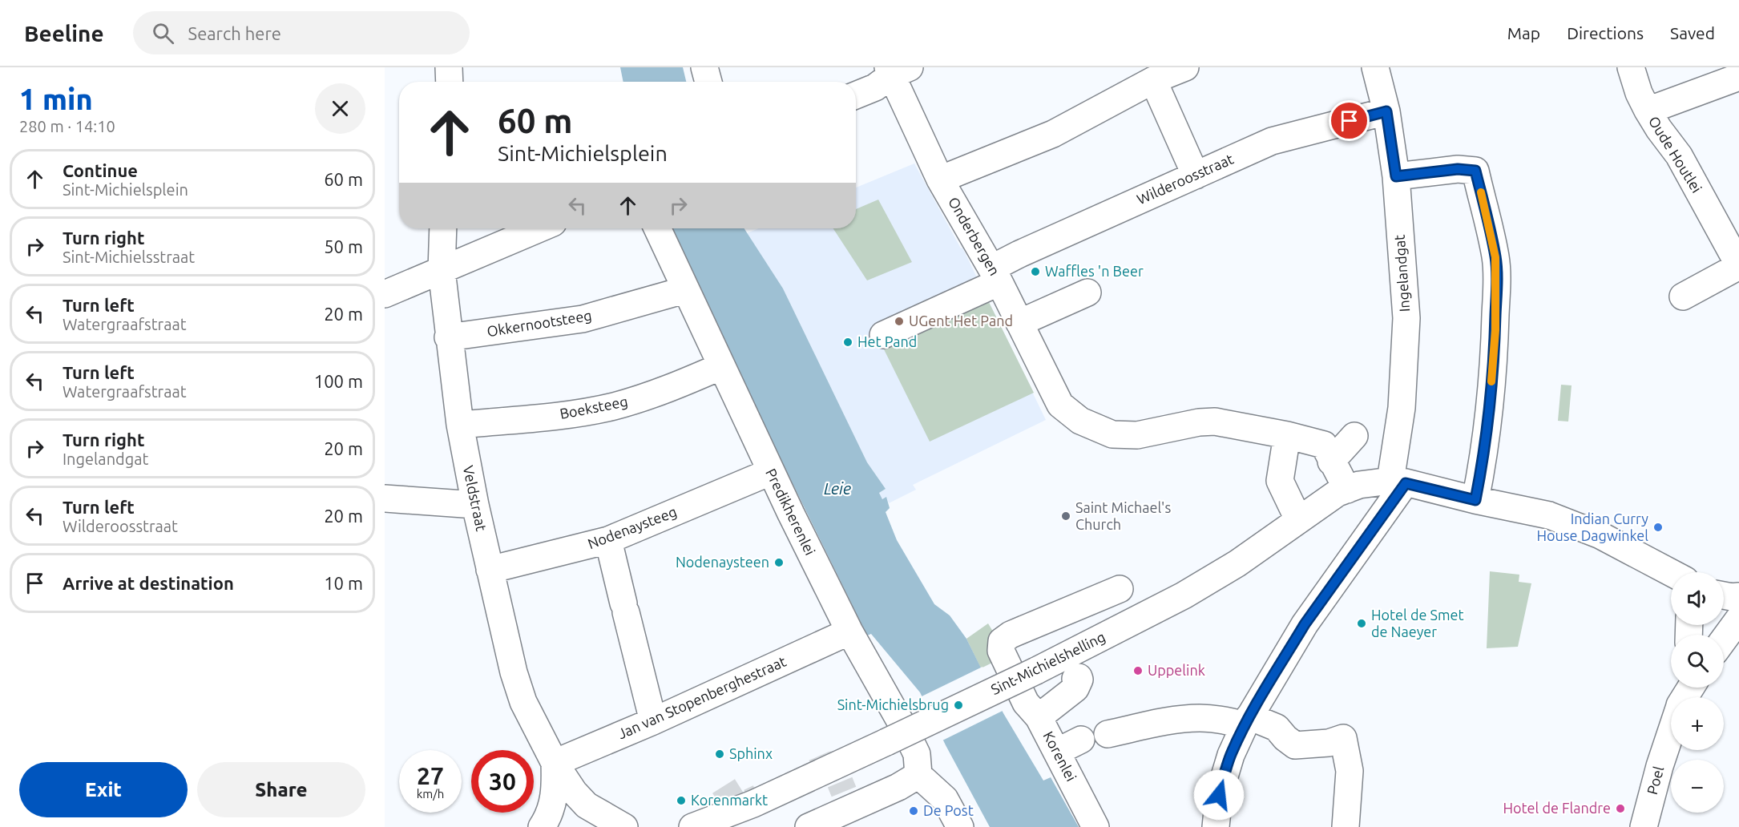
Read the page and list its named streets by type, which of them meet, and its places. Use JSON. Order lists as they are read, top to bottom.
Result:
{
  "streets": {
    "street": [
      "Oude Houtlei",
      "Wilderoosstraat",
      "Onderbergen",
      "Ingelandgat",
      "Okkernootsteeg",
      "Boeksteeg",
      "Veldstraat",
      "Predikherenlei",
      "Nodenaysteeg",
      "Sint-Michielshelling",
      "Jan van Stopenberghestraat",
      "Korenlei",
      "Poel"
    ]
  },
  "crossings": [
    ["Wilderoosstraat", "Onderbergen"],
    ["Wilderoosstraat", "Ingelandgat"],
    ["Ingelandgat", "Sint-Michielshelling"],
    ["Okkernootsteeg", "Veldstraat"],
    ["Okkernootsteeg", "Predikherenlei"],
    ["Boeksteeg", "Veldstraat"],
    ["Boeksteeg", "Predikherenlei"],
    ["Veldstraat", "Nodenaysteeg"],
    ["Veldstraat", "Jan van Stopenberghestraat"],
    ["Predikherenlei", "Nodenaysteeg"],
    ["Predikherenlei", "Jan van Stopenberghestraat"]
  ],
  "water": ["Leie"],
  "places": [
    "Waffles 'n Beer",
    "UGent Het Pand",
    "Het Pand",
    "Saint Michael's Church",
    "Indian Curry House Dagwinkel",
    "Nodenaysteen",
    "Hotel de Smet de Naeyer",
    "Uppelink",
    "Sint-Michielsbrug",
    "Sphinx",
    "Korenmarkt",
    "Hotel de Flandre",
    "De Post"
  ],
  "page": {
    "header": "Beeline",
    "search": "Search here",
    "nav": ["Map", "Directions", "Saved"],
    "heading": ["1 min", "280 m · 14:10"],
    "turn": ["60 m", "Sint-Michielsplein"],
    "list": [
      {
        "name": "Continue",
        "note": "Sint-Michielsplein",
        "value": "60 m"
      },
      {
        "name": "Turn right",
        "note": "Sint-Michielsstraat",
        "value": "50 m"
      },
      {
        "name": "Turn left",
        "note": "Watergraafstraat",
        "value": "20 m"
      },
      {
        "name": "Turn left",
        "note": "Watergraafstraat",
        "value": "100 m"
      },
      {
        "name": "Turn right",
        "note": "Ingelandgat",
        "value": "20 m"
      },
      {
        "name": "Turn left",
        "note": "Wilderoosstraat",
        "value": "20 m"
      },
      {
        "name": "Arrive at destination",
        "value": "10 m"
      }
    ],
    "map_buttons": ["+", "−"],
    "speed": "27 km/h",
    "limit": "30",
    "buttons": ["Exit", "Share"]
  }
}
